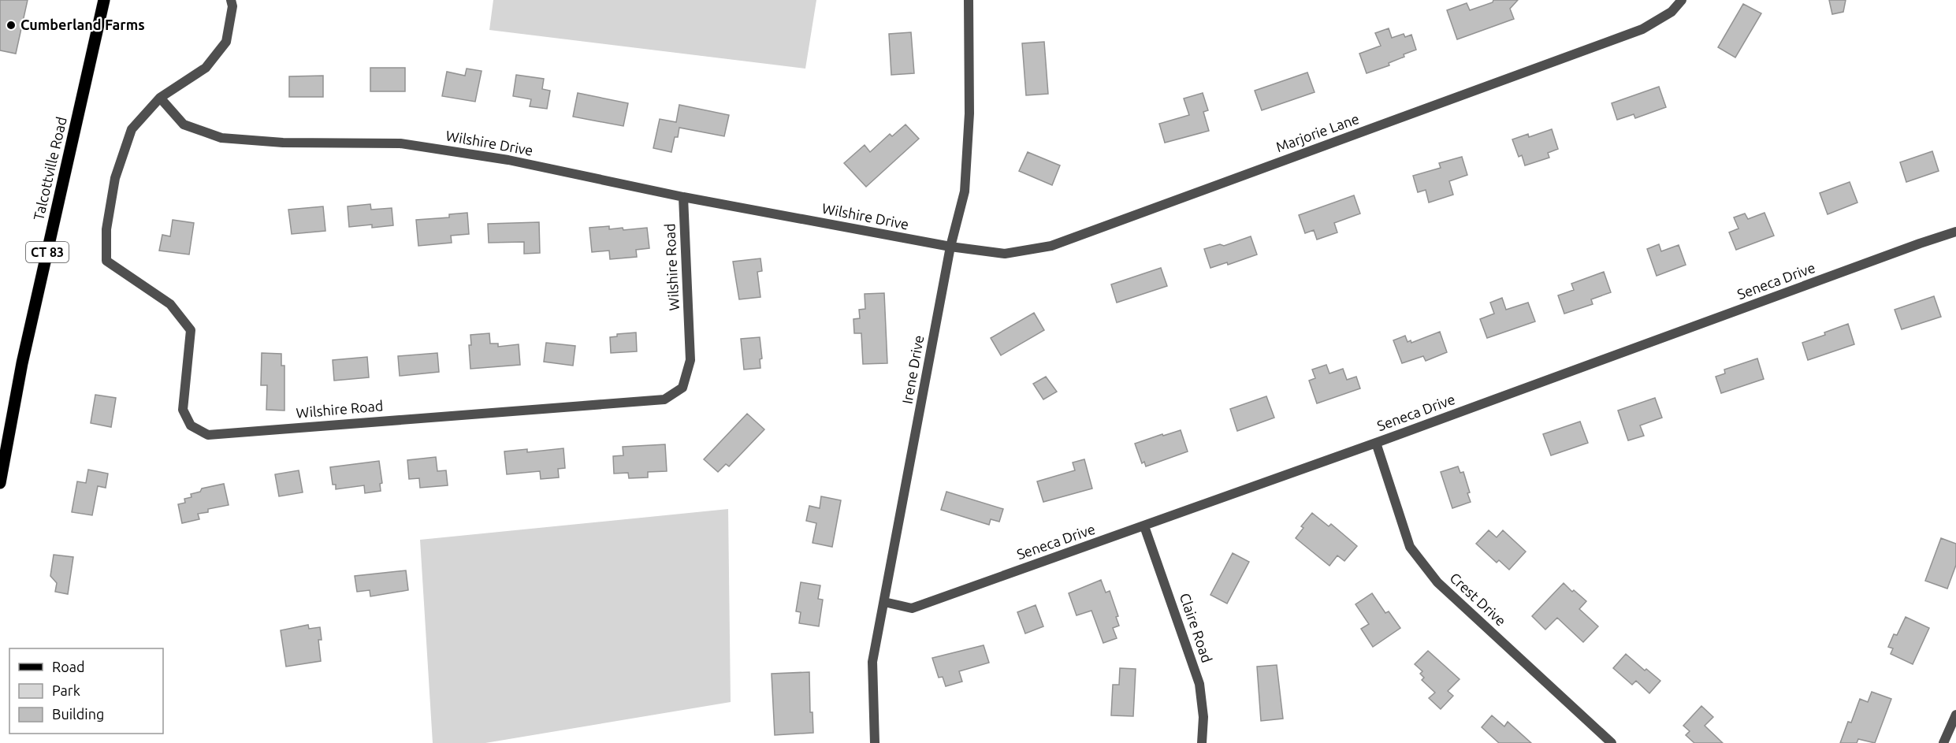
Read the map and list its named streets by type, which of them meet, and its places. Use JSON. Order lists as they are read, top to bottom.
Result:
{
  "streets": {
    "main road": ["Talcottville Road", "CT 83"],
    "street": [
      "Marjorie Lane",
      "Wilshire Drive",
      "Wilshire Road",
      "Seneca Drive",
      "Irene Drive",
      "Crest Drive",
      "Claire Road"
    ]
  },
  "crossings": [
    ["Marjorie Lane", "Wilshire Drive"],
    ["Marjorie Lane", "Irene Drive"],
    ["Wilshire Drive", "Wilshire Road"],
    ["Wilshire Drive", "Irene Drive"],
    ["Seneca Drive", "Irene Drive"],
    ["Seneca Drive", "Crest Drive"],
    ["Seneca Drive", "Claire Road"]
  ],
  "places": ["Cumberland Farms"],
  "legend": ["Road", "Park", "Building"]
}
